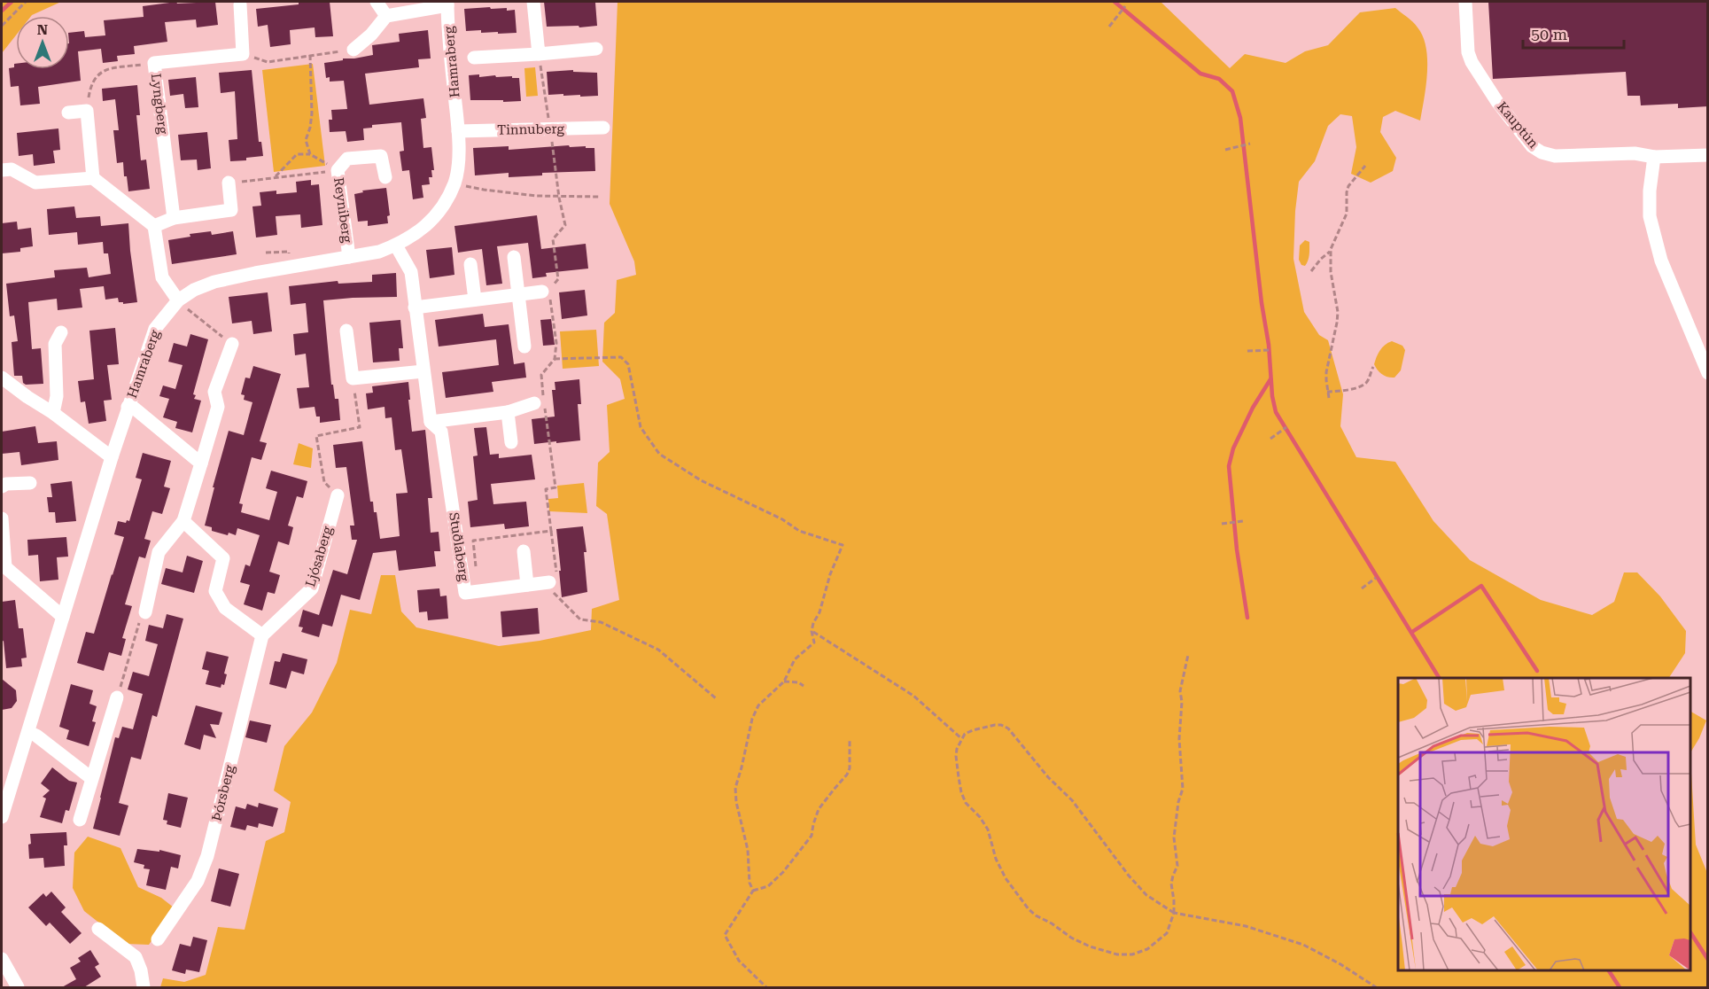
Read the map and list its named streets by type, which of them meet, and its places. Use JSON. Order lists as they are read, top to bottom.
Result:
{
  "streets": {
    "street": [
      "Hamraberg",
      "Lyngberg",
      "Kauptún",
      "Tinnuberg",
      "Reyniberg",
      "Stuðlaberg",
      "Ljósaberg",
      "Þórsberg"
    ]
  },
  "crossings": [
    ["Hamraberg", "Tinnuberg"],
    ["Hamraberg", "Reyniberg"],
    ["Hamraberg", "Stuðlaberg"],
    ["Ljósaberg", "Þórsberg"]
  ],
  "scale_bar": "50 m",
  "north": "top"
}
